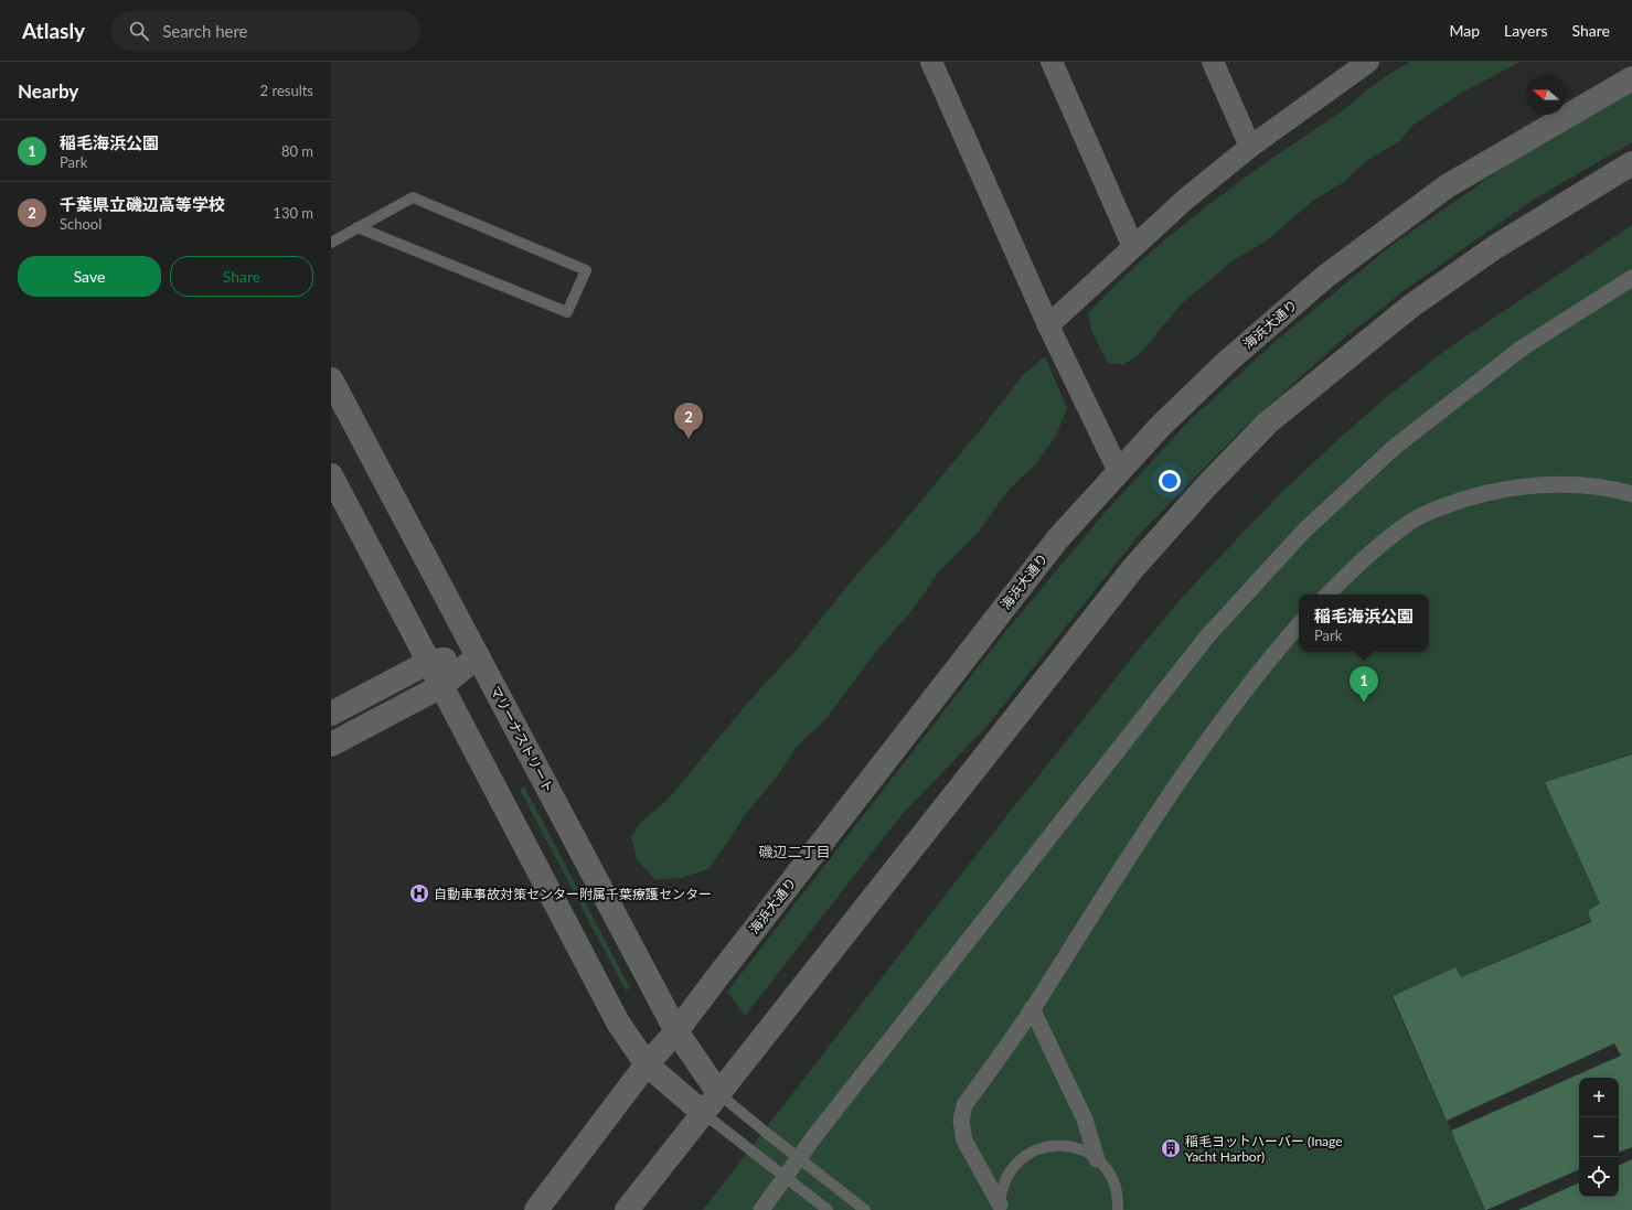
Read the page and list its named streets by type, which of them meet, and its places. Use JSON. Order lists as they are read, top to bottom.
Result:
{
  "streets": {
    "street": ["海浜大通り", "マリーナストリート"]
  },
  "crossings": [
    ["海浜大通り", "マリーナストリート"]
  ],
  "districts": ["磯辺二丁目"],
  "places": {
    "hospital": ["自動車事故対策センター附属千葉療護センター"],
    "building": ["稲毛ヨットハーバー (Inage Yacht Harbor)"]
  },
  "north": "left",
  "page": {
    "header": "Atlasly",
    "search": "Search here",
    "nav": ["Map", "Layers", "Share"],
    "heading": ["Nearby", "2 results"],
    "list": [
      {
        "mark": "1",
        "name": "稲毛海浜公園",
        "note": "Park",
        "value": "80 m"
      },
      {
        "mark": "2",
        "name": "千葉県立磯辺高等学校",
        "note": "School",
        "value": "130 m"
      }
    ],
    "buttons": ["Save", "Share"],
    "pins": ["2", "1"],
    "popup": ["稲毛海浜公園", "Park"],
    "map_buttons": ["+", "−"]
  }
}
